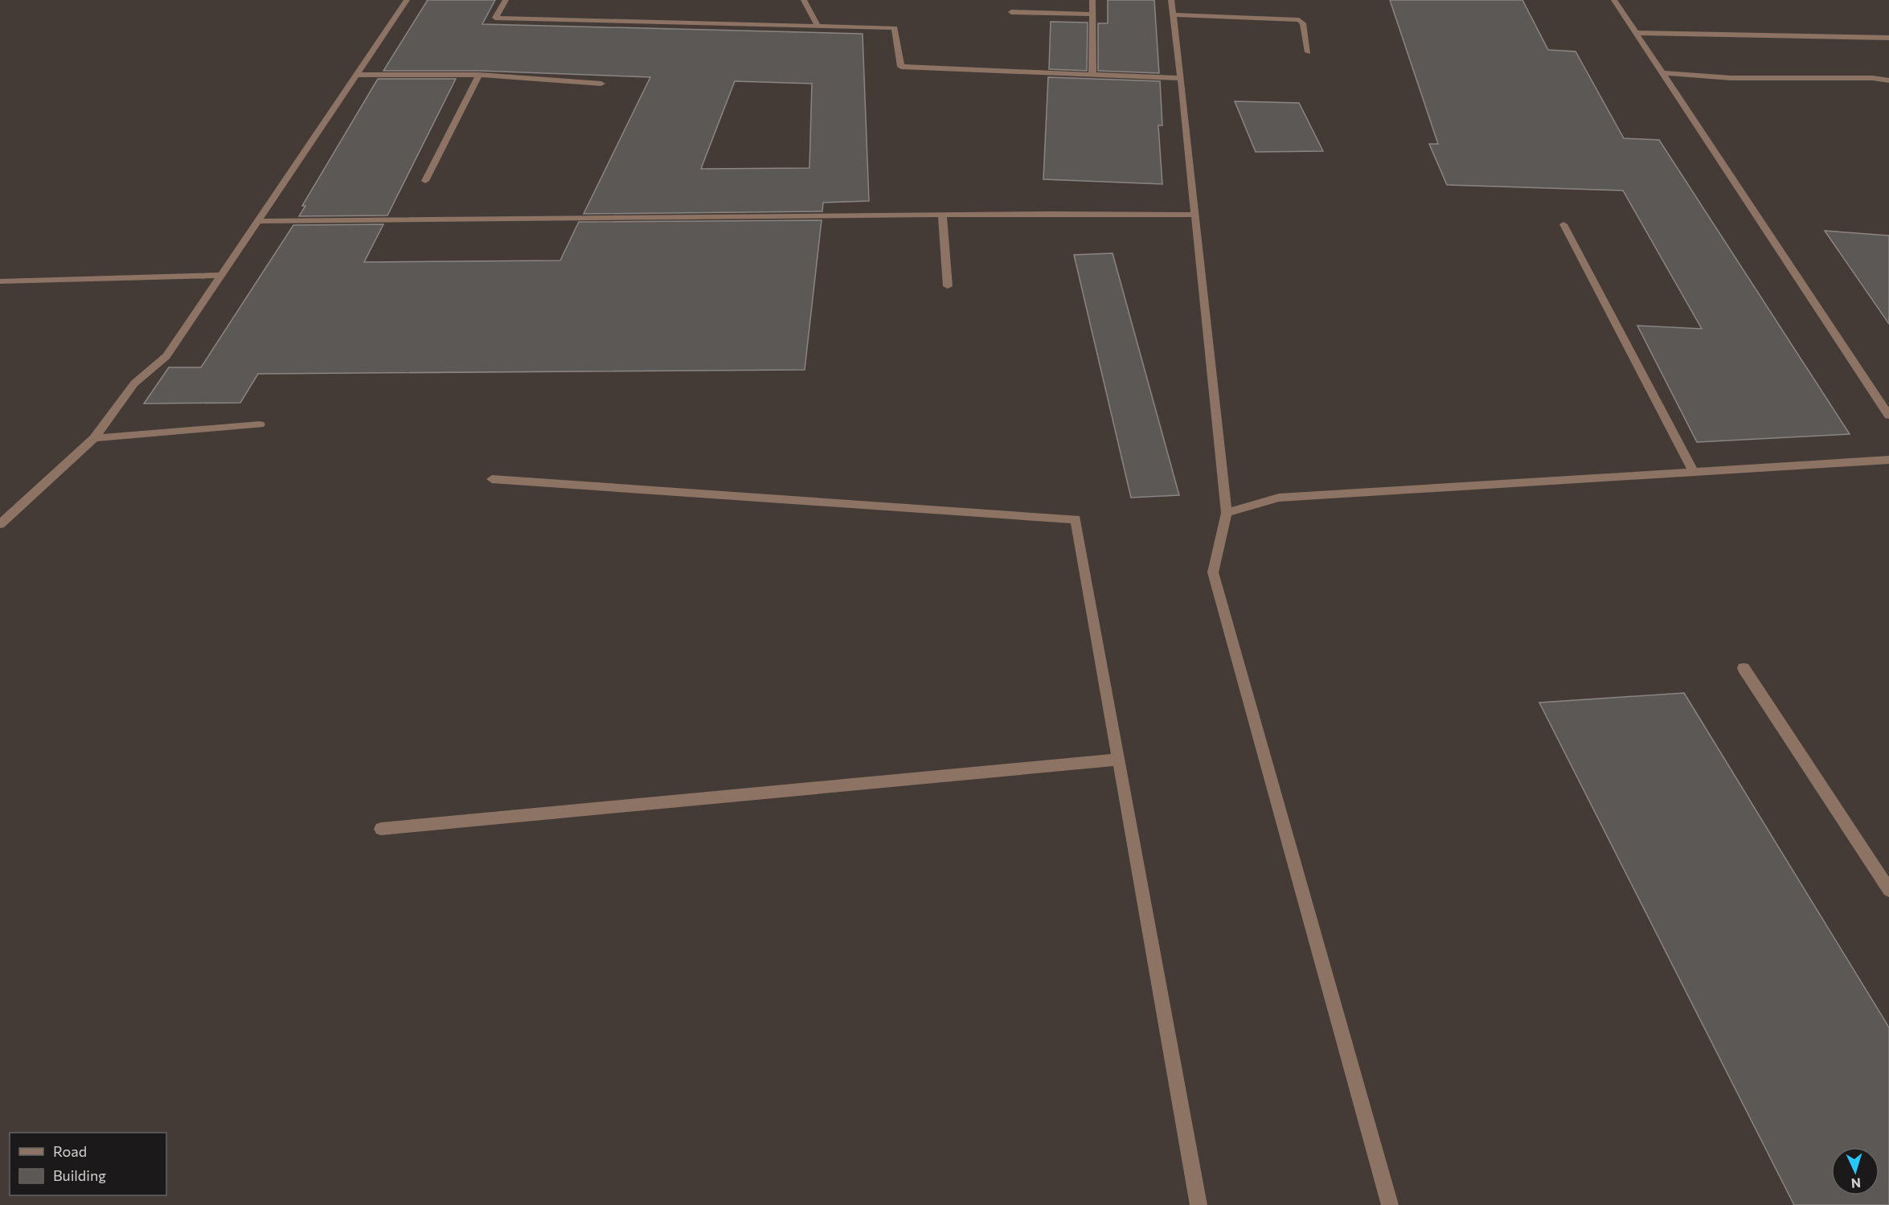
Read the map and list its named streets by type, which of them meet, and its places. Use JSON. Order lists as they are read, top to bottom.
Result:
{
  "legend": ["Road", "Building"],
  "north": "bottom"
}
